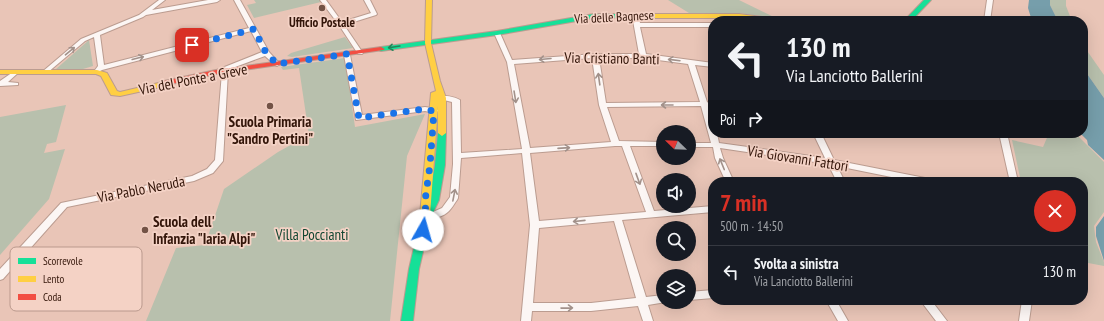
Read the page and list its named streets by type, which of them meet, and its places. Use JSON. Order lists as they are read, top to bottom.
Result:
{
  "streets": {
    "main road": ["Via delle Bagnese", "Via del Ponte a Greve"],
    "street": ["Via Cristiano Banti", "Via Giovanni Fattori", "Via Pablo Neruda"]
  },
  "crossings": [
    ["Via delle Bagnese", "Via del Ponte a Greve"],
    ["Via del Ponte a Greve", "Via Pablo Neruda"]
  ],
  "parks": ["Villa Poccianti"],
  "places": ["Ufficio Postale", "Scuola Primaria \"Sandro Pertini\"", "Scuola dell' Infanzia \"Iaria Alpi\""],
  "legend": ["Scorrevole", "Lento", "Coda"],
  "north": "top left",
  "page": {
    "turn": ["130 m", "Via Lanciotto Ballerini"],
    "then": "Poi",
    "heading": ["7 min", "500 m · 14:50"],
    "list": [
      {
        "name": "Svolta a sinistra",
        "note": "Via Lanciotto Ballerini",
        "value": "130 m"
      }
    ]
  }
}
